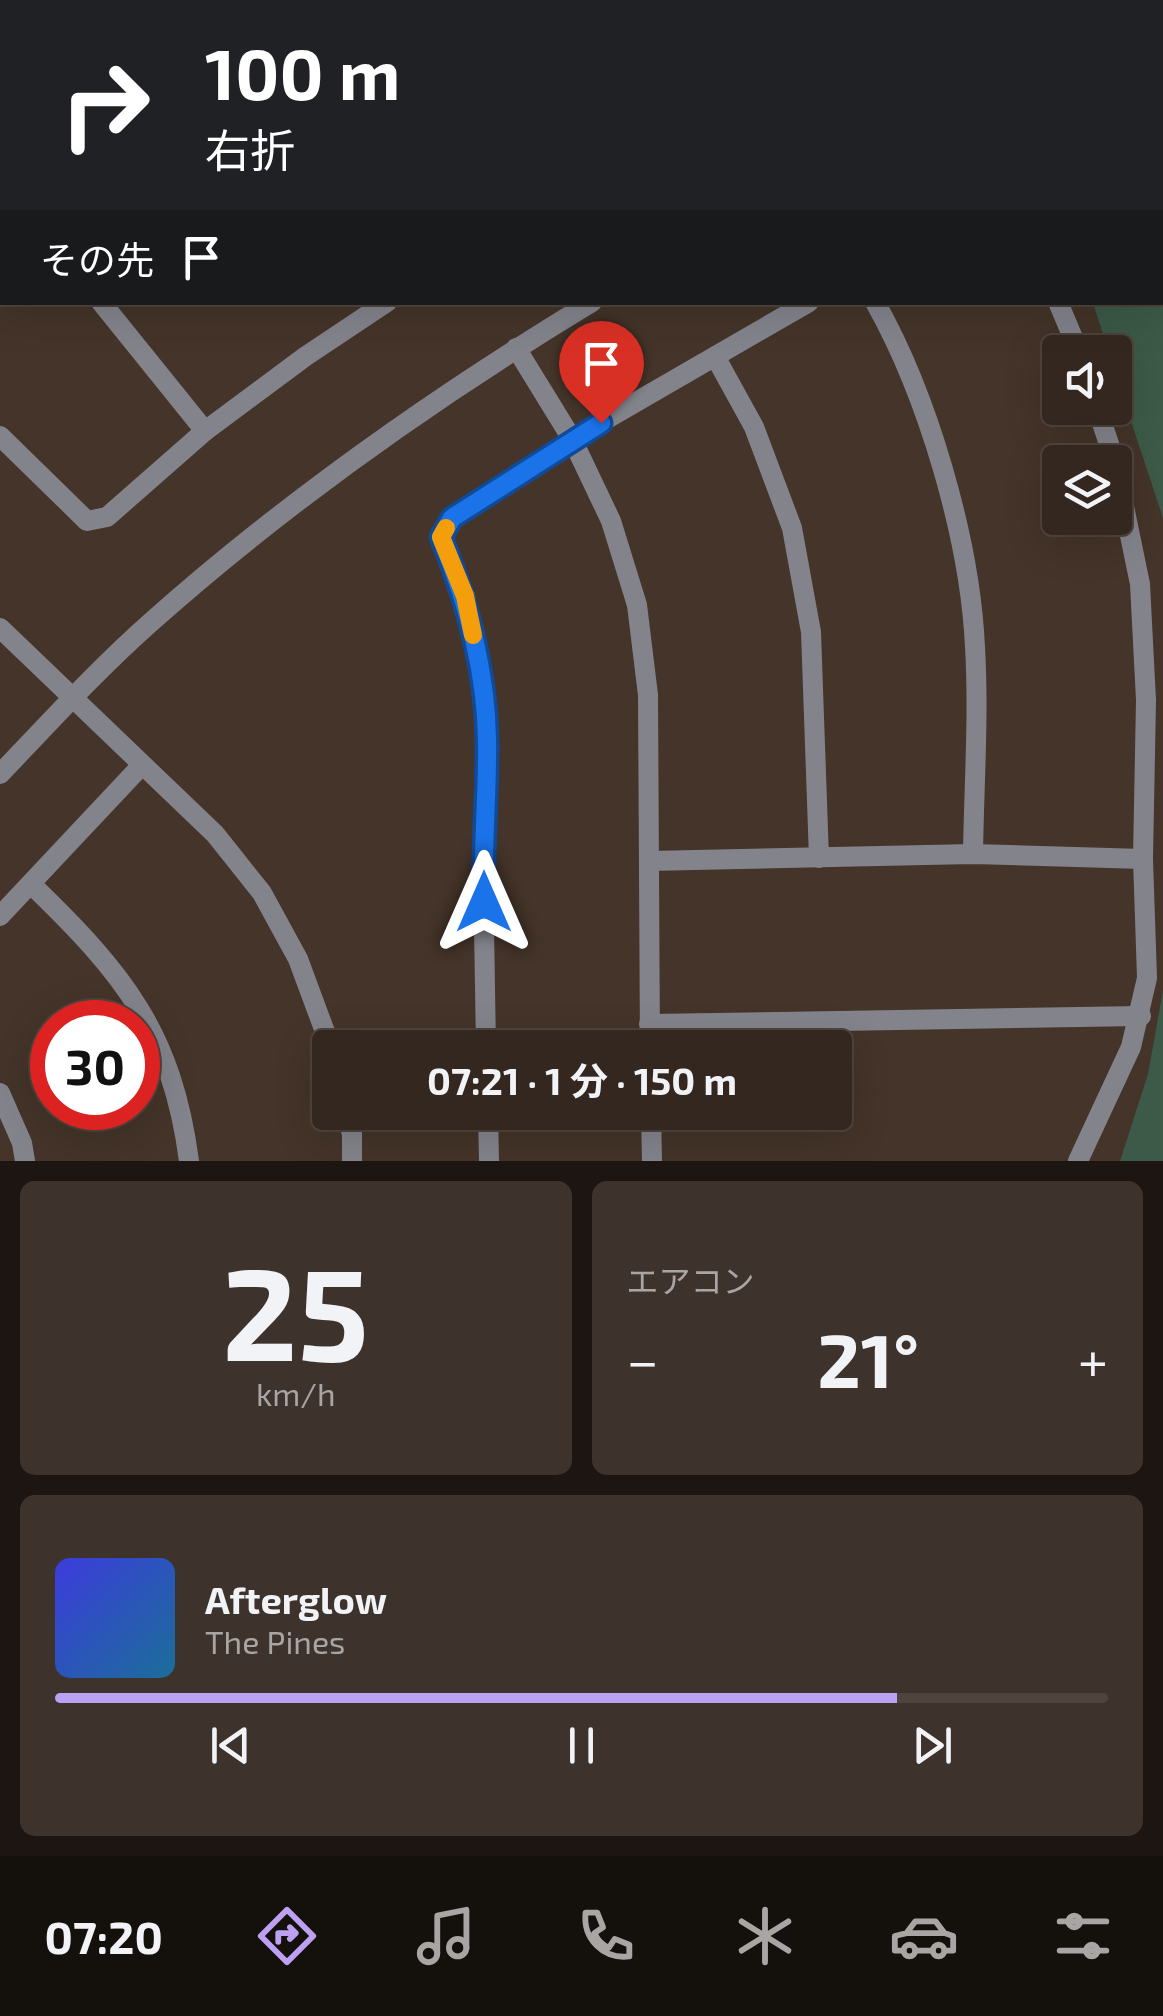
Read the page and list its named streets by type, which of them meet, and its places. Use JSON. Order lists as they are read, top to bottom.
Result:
{
  "page": {
    "turn": ["100 m", "右折"],
    "then": "その先",
    "limit": "30",
    "trip": "07:21 · 1 分 · 150 m",
    "tile": [
      ["25", "km/h"],
      "エアコン"
    ],
    "heat": ["−", "21°", "+"],
    "song": ["Afterglow", "The Pines"],
    "tabs": "07:20"
  }
}
